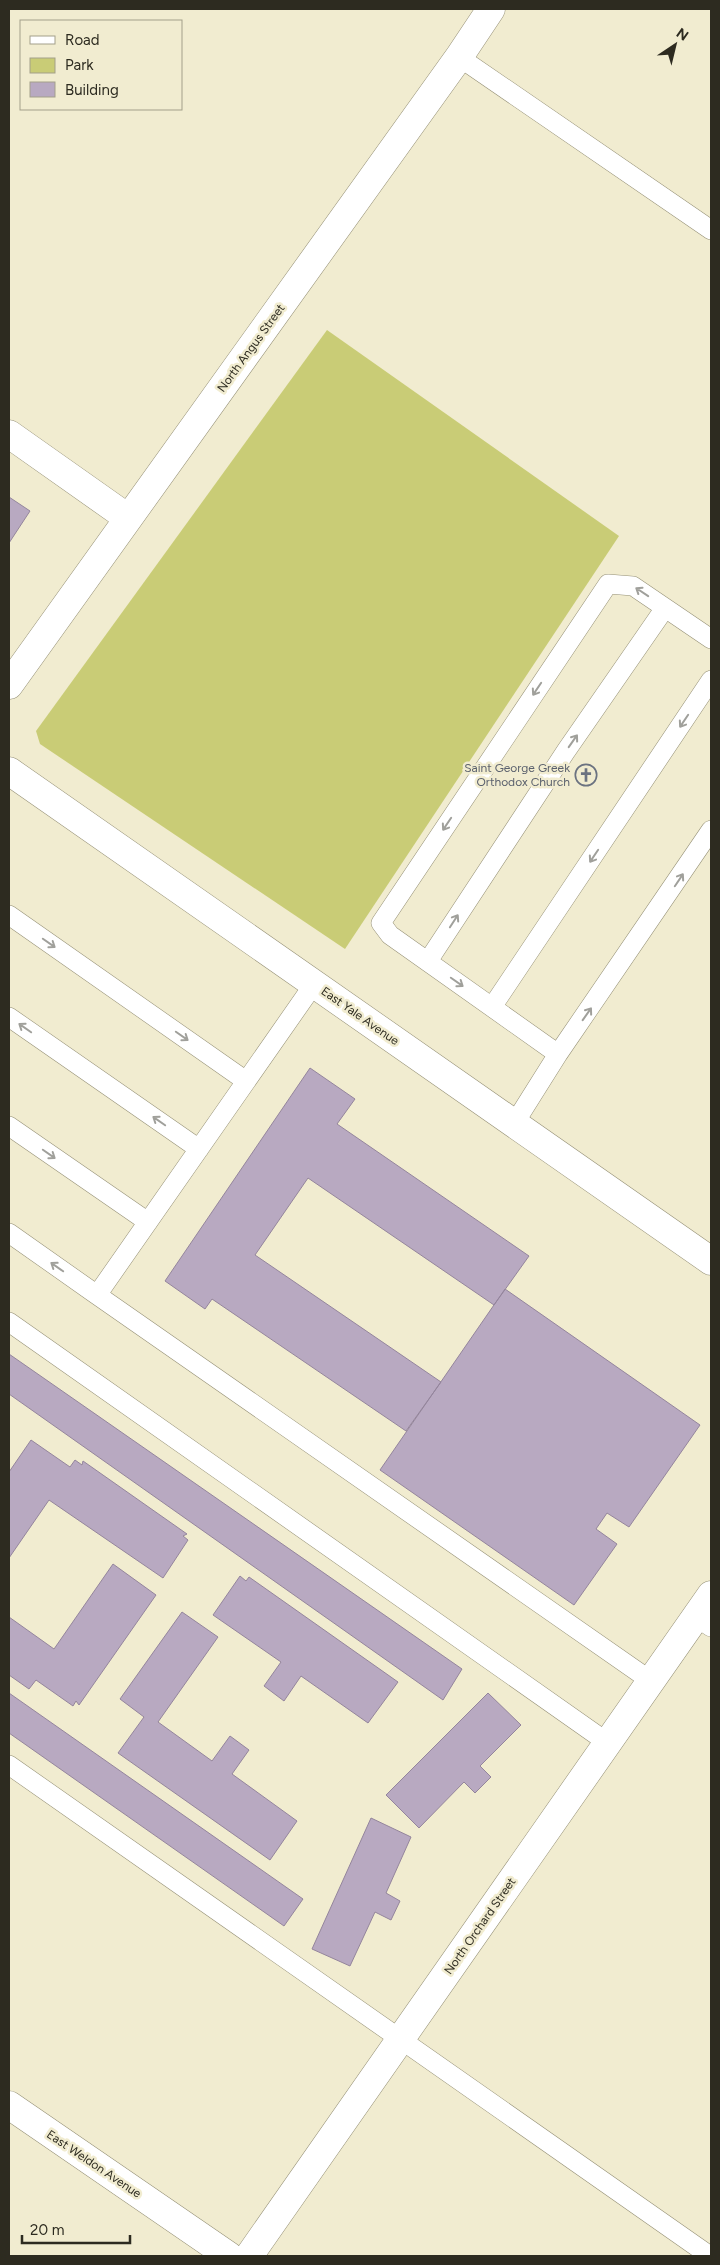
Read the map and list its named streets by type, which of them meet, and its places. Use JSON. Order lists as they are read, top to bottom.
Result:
{
  "streets": {
    "street": [
      "North Angus Street",
      "East Yale Avenue",
      "North Orchard Street",
      "East Weldon Avenue"
    ]
  },
  "places": {
    "church": ["Saint George Greek Orthodox Church"]
  },
  "legend": ["Road", "Park", "Building"],
  "scale_bar": "20 m",
  "north": "top right"
}
